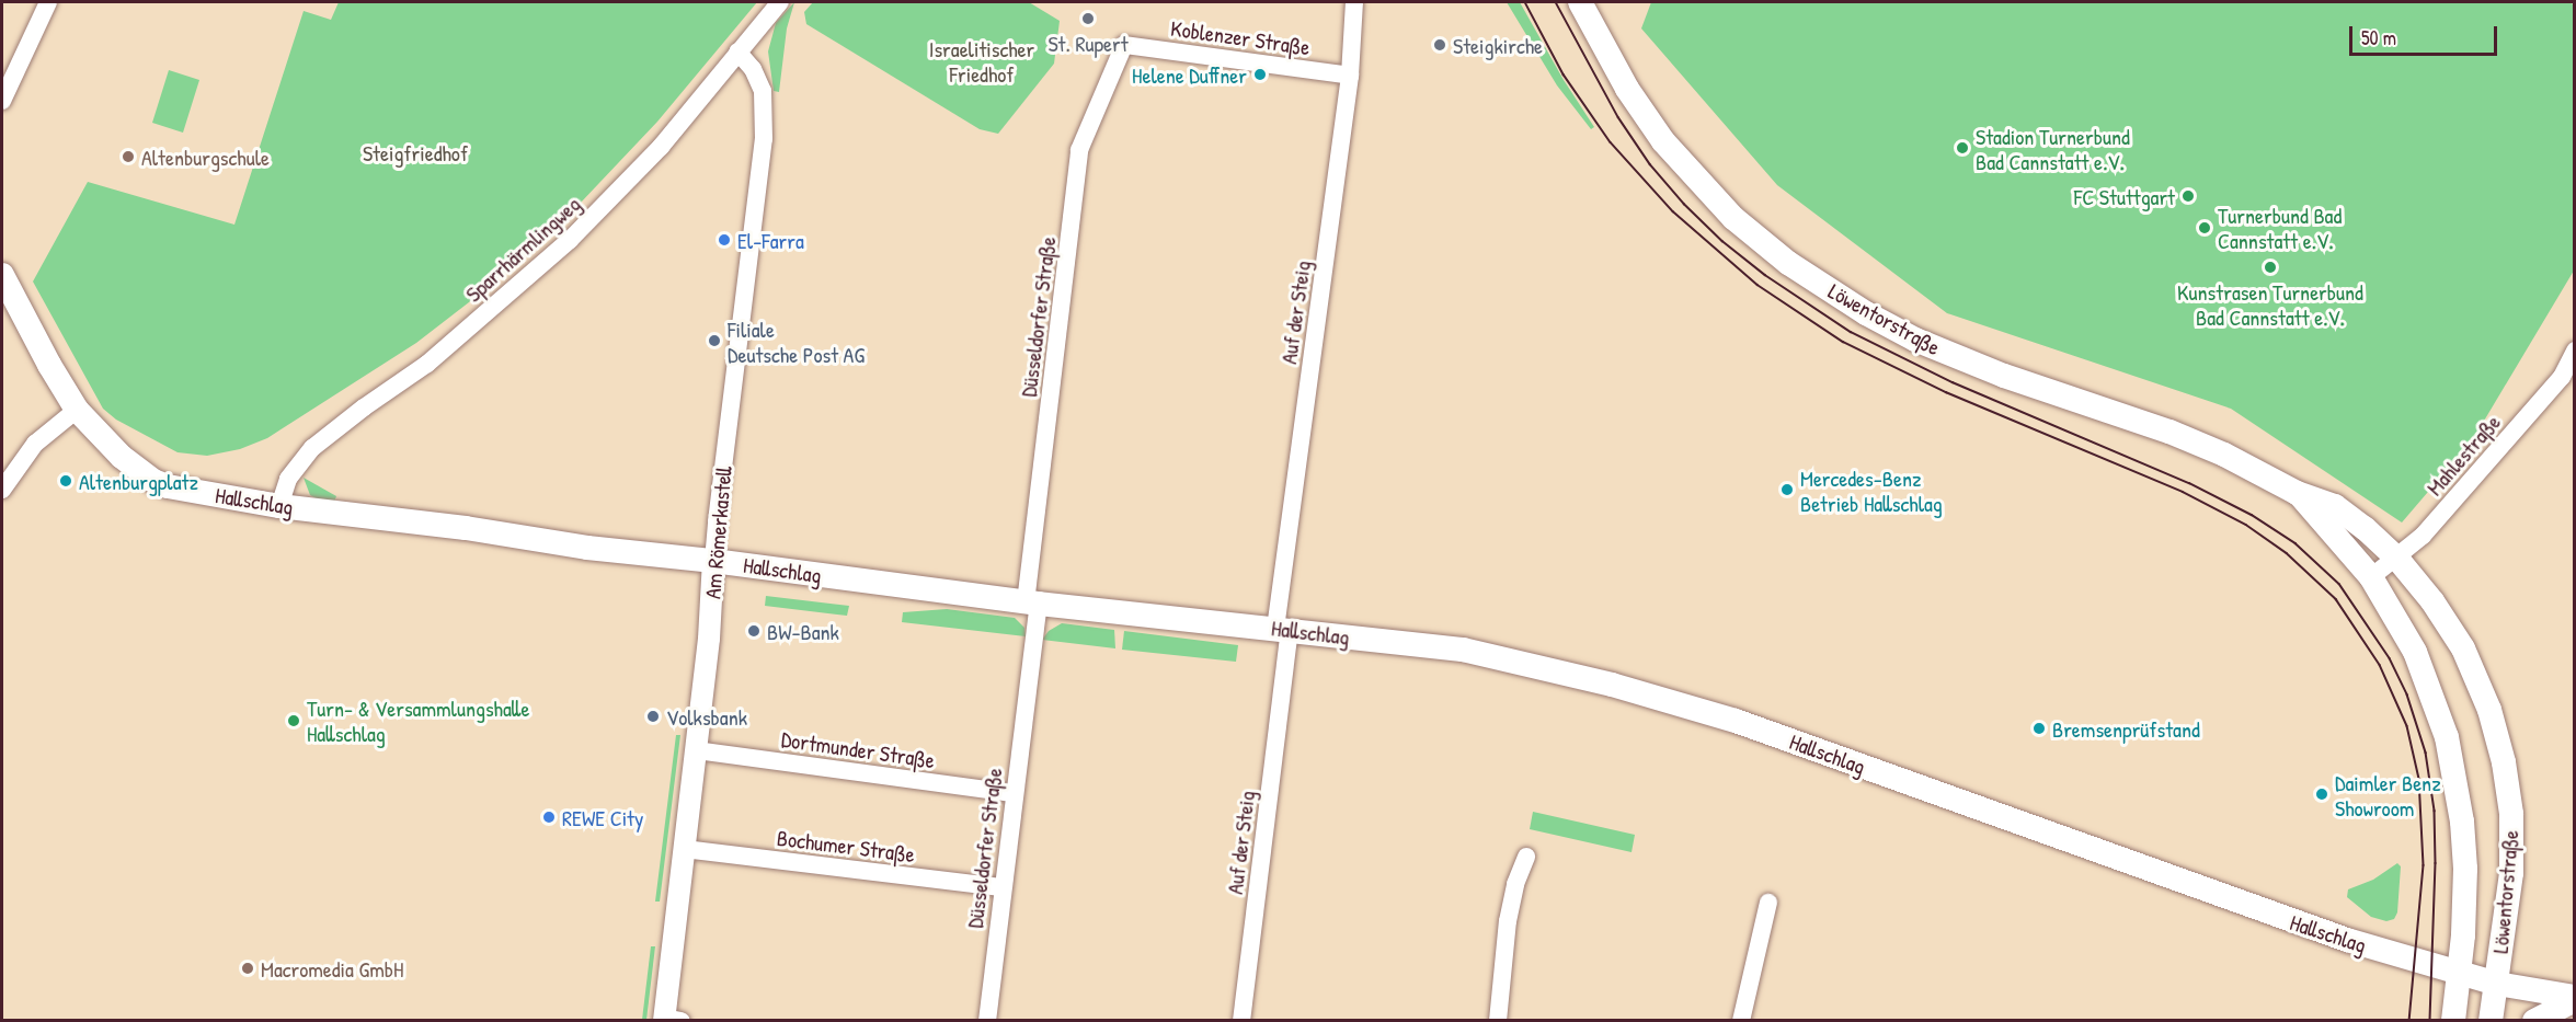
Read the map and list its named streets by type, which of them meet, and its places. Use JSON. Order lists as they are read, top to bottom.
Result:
{
  "streets": {
    "main road": ["Löwentorstraße", "Hallschlag"],
    "street": [
      "Koblenzer Straße",
      "Sparrhärmlingweg",
      "Auf der Steig",
      "Düsseldorfer Straße",
      "Mahlestraße",
      "Am Römerkastell",
      "Dortmunder Straße",
      "Bochumer Straße"
    ]
  },
  "crossings": [
    ["Koblenzer Straße", "Auf der Steig"],
    ["Koblenzer Straße", "Düsseldorfer Straße"],
    ["Sparrhärmlingweg", "Hallschlag"],
    ["Sparrhärmlingweg", "Am Römerkastell"],
    ["Auf der Steig", "Hallschlag"],
    ["Düsseldorfer Straße", "Hallschlag"],
    ["Düsseldorfer Straße", "Dortmunder Straße"],
    ["Düsseldorfer Straße", "Bochumer Straße"],
    ["Löwentorstraße", "Mahlestraße"],
    ["Löwentorstraße", "Hallschlag"],
    ["Hallschlag", "Am Römerkastell"],
    ["Am Römerkastell", "Dortmunder Straße"],
    ["Am Römerkastell", "Bochumer Straße"]
  ],
  "parks": ["Israelitischer Friedhof", "Steigfriedhof"],
  "places": [
    "St. Rupert",
    "Steigkirche",
    "Helene Duffner",
    "Stadion Turnerbund Bad Cannstatt e.V.",
    "Altenburgschule",
    "FC Stuttgart",
    "Turnerbund Bad Cannstatt e.V.",
    "El-Farra",
    "Kunstrasen Turnerbund Bad Cannstatt e.V.",
    "Filiale Deutsche Post AG",
    "Altenburgplatz",
    "Mercedes-Benz Betrieb Hallschlag",
    "BW-Bank",
    "Volksbank",
    "Turn- & Versammlungshalle Hallschlag",
    "Bremsenprüfstand",
    "Daimler Benz Showroom",
    "REWE City",
    "Macromedia GmbH"
  ],
  "scale_bar": "50 m"
}
